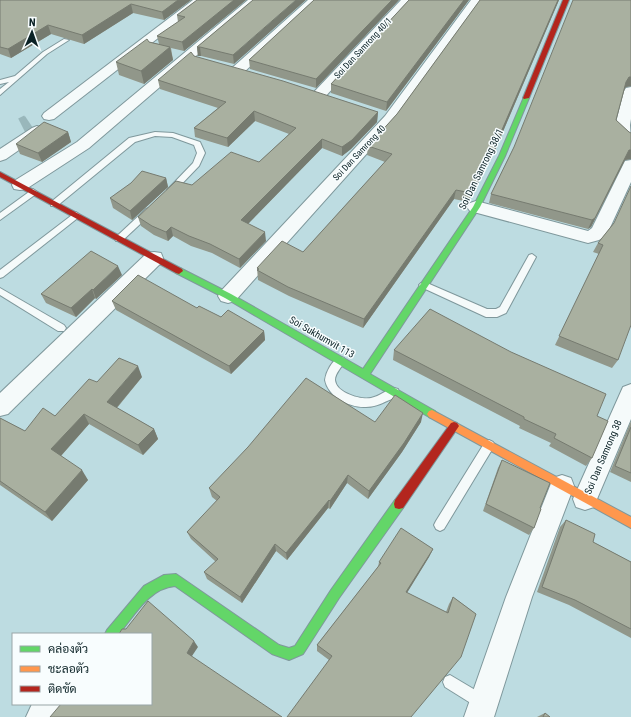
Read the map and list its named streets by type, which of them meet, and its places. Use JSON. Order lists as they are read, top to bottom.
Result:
{
  "streets": {
    "street": [
      "Soi Dan Samrong 40/1",
      "Soi Dan Samrong 40",
      "Soi Dan Samrong 38/1",
      "Soi Sukhumvit 113",
      "Soi Dan Samrong 38"
    ]
  },
  "crossings": [
    ["Soi Dan Samrong 40", "Soi Sukhumvit 113"],
    ["Soi Dan Samrong 38/1", "Soi Sukhumvit 113"],
    ["Soi Sukhumvit 113", "Soi Dan Samrong 38"]
  ],
  "legend": ["คล่องตัว", "ชะลอตัว", "ติดขัด"],
  "north": "top"
}
